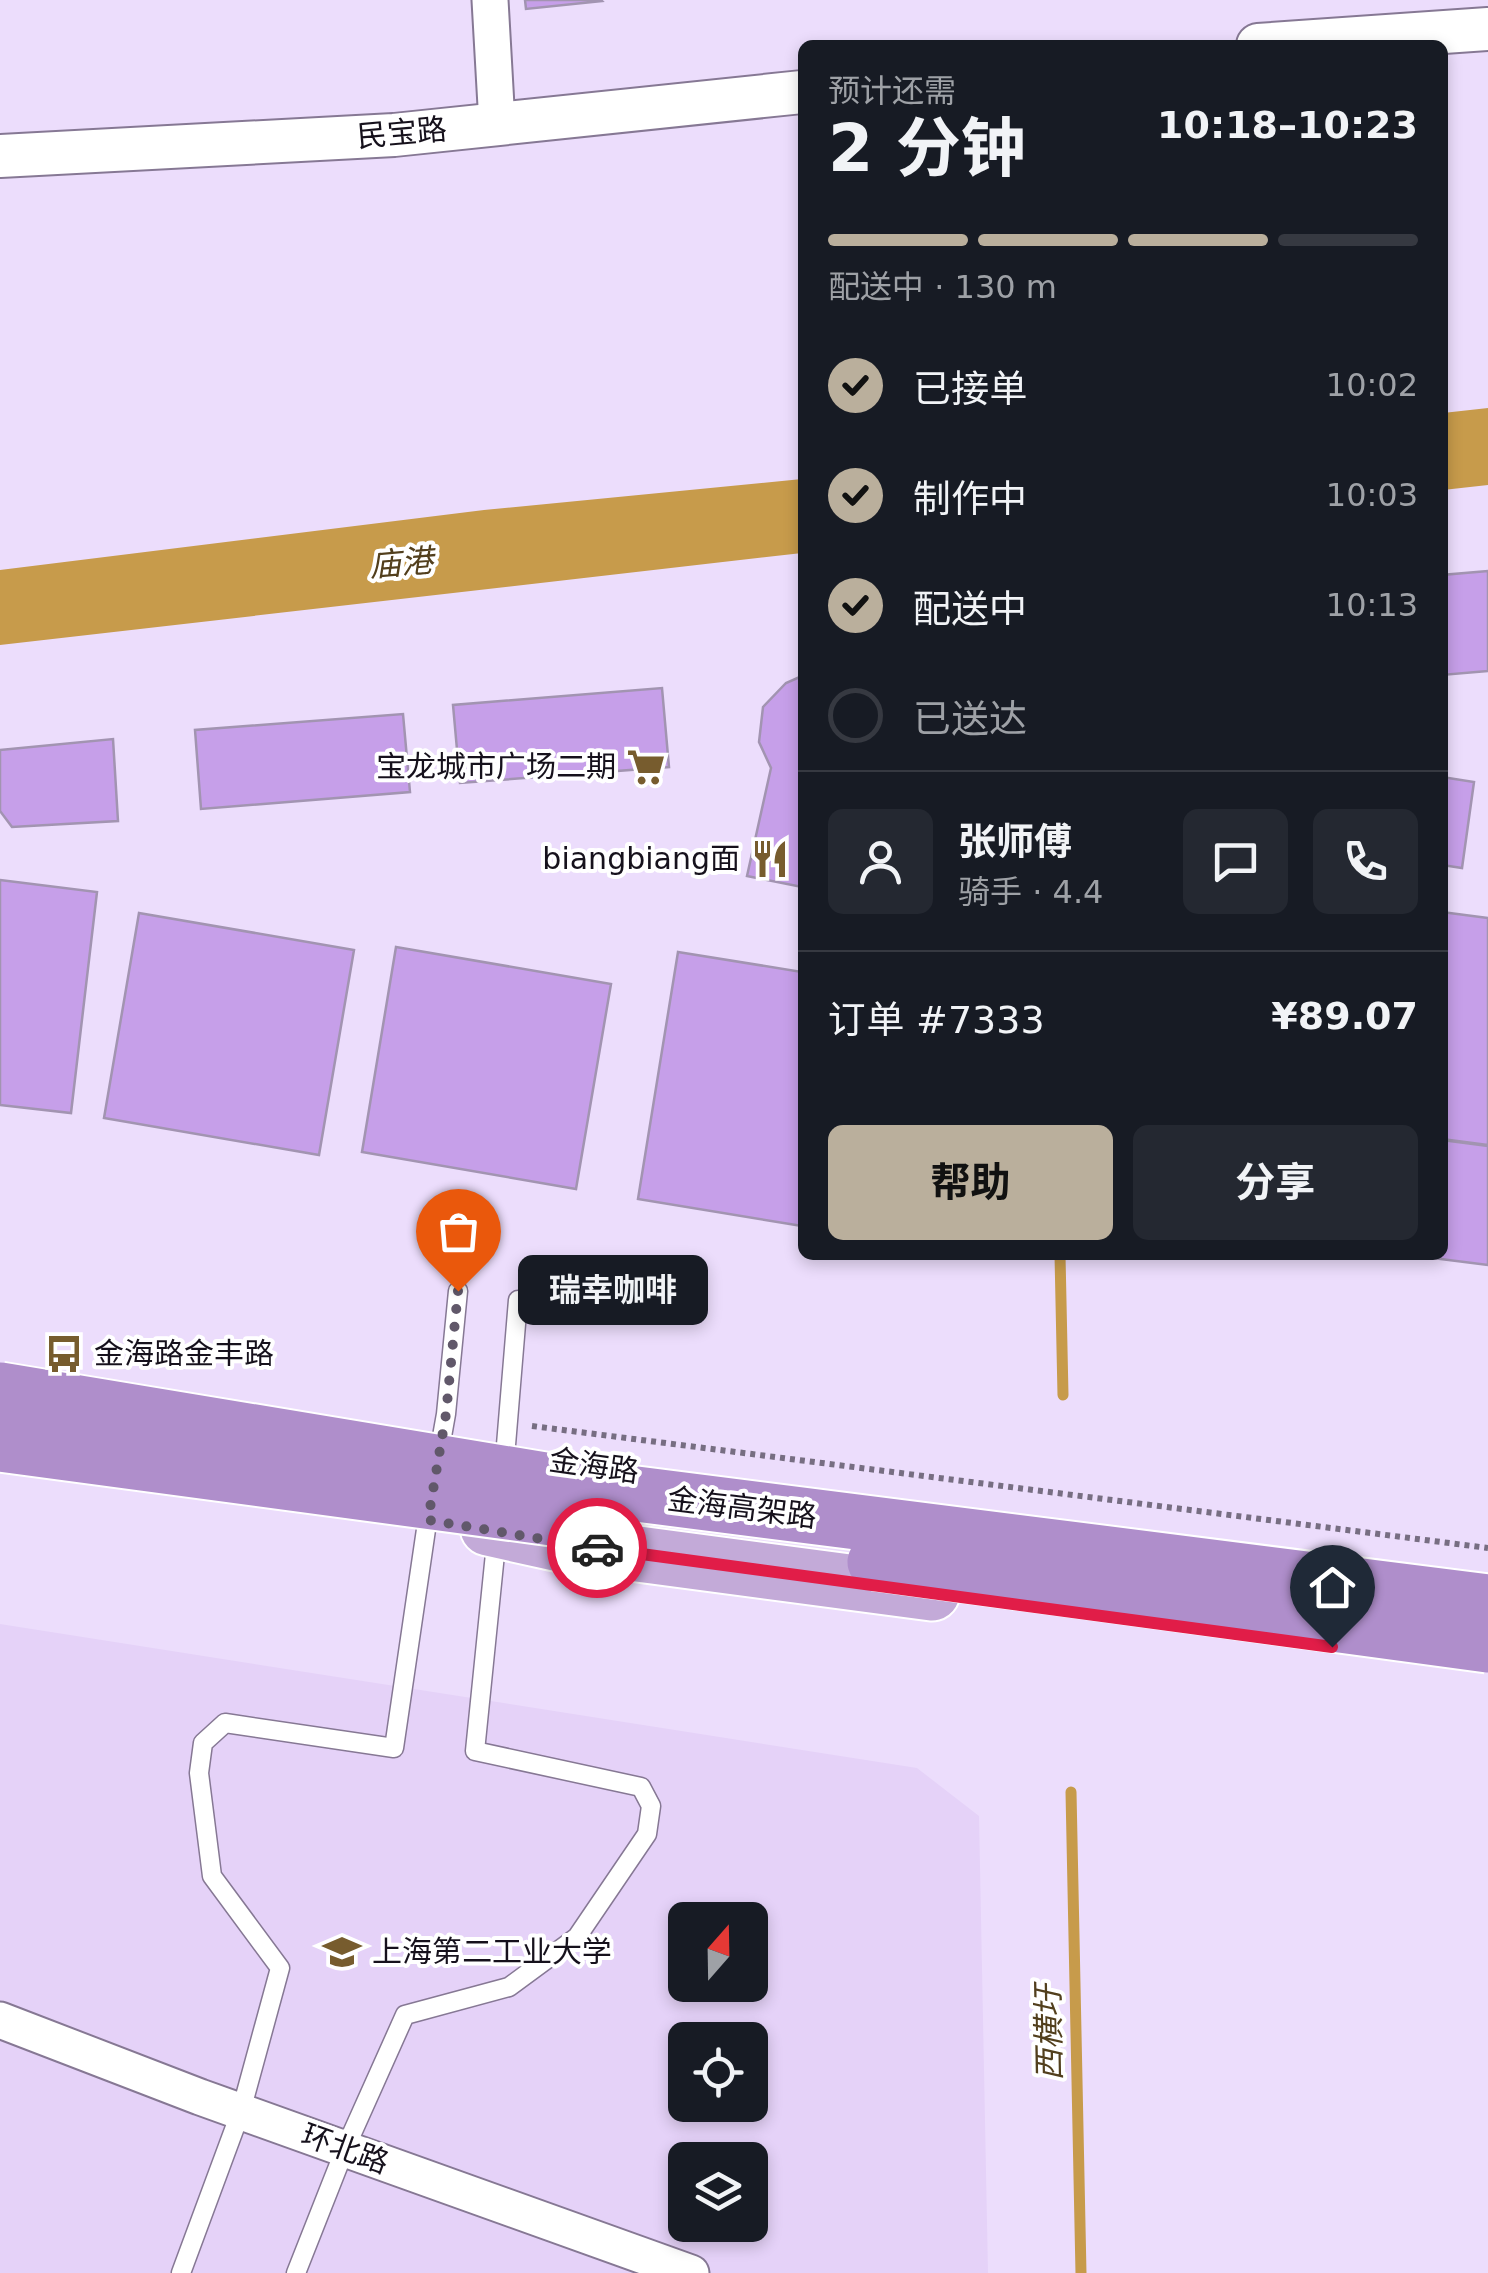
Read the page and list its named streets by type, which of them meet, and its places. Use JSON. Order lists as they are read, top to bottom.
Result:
{
  "streets": {
    "highway": ["金海高架路"],
    "main road": ["金海路"],
    "street": ["民宝路", "环北路"]
  },
  "water": ["庙港", "西横圩"],
  "places": {
    "supermarket": ["宝龙城市广场二期"],
    "restaurant": ["biangbiang面"],
    "other": ["瑞幸咖啡"],
    "bus stop": ["金海路金丰路"],
    "school or university": ["上海第二工业大学"]
  },
  "north": "top",
  "page": {
    "heading": ["2 分钟", "预计还需", "10:18–10:23"],
    "panel": [
      "张师傅",
      "骑手 · 4.4",
      "订单 #7333",
      "¥89.07"
    ],
    "bar": "配送中 · 130 m",
    "list": [
      ["已接单", "10:02"],
      ["制作中", "10:03"],
      ["配送中", "10:13"],
      "已送达"
    ],
    "buttons": ["帮助", "分享"],
    "bubble": "瑞幸咖啡"
  }
}
